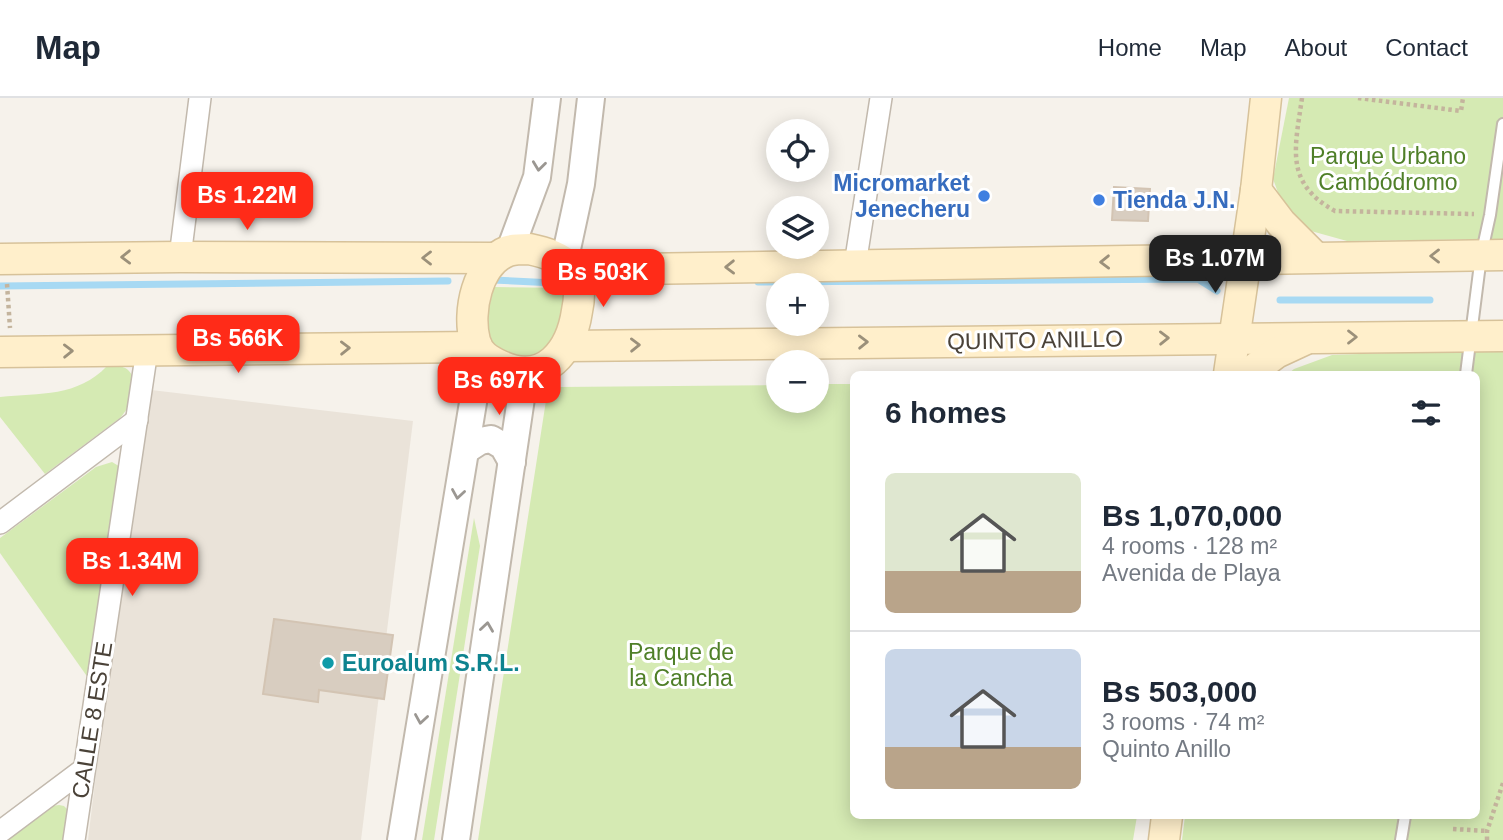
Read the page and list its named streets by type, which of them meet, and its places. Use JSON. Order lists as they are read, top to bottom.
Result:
{
  "streets": {
    "main road": ["QUINTO ANILLO"],
    "street": ["CALLE 8 ESTE"]
  },
  "parks": ["Parque Urbano Cambódromo", "Parque de la Cancha"],
  "places": ["Micromarket Jenecheru", "Tienda J.N.", "Euroalum S.R.L."],
  "page": {
    "header": "Map",
    "nav": [
      "Home",
      "Map",
      "About",
      "Contact"
    ],
    "map_buttons": ["+", "−"],
    "price": [
      "Bs 1.22M",
      "Bs 1.07M",
      "Bs 503K",
      "Bs 566K",
      "Bs 697K",
      "Bs 1.34M"
    ],
    "heading": "6 homes",
    "list": [
      {
        "name": "Bs 1,070,000",
        "note": "4 rooms · 128 m² · Avenida de Playa"
      },
      {
        "name": "Bs 503,000",
        "note": "3 rooms · 74 m² · Quinto Anillo"
      }
    ]
  }
}
